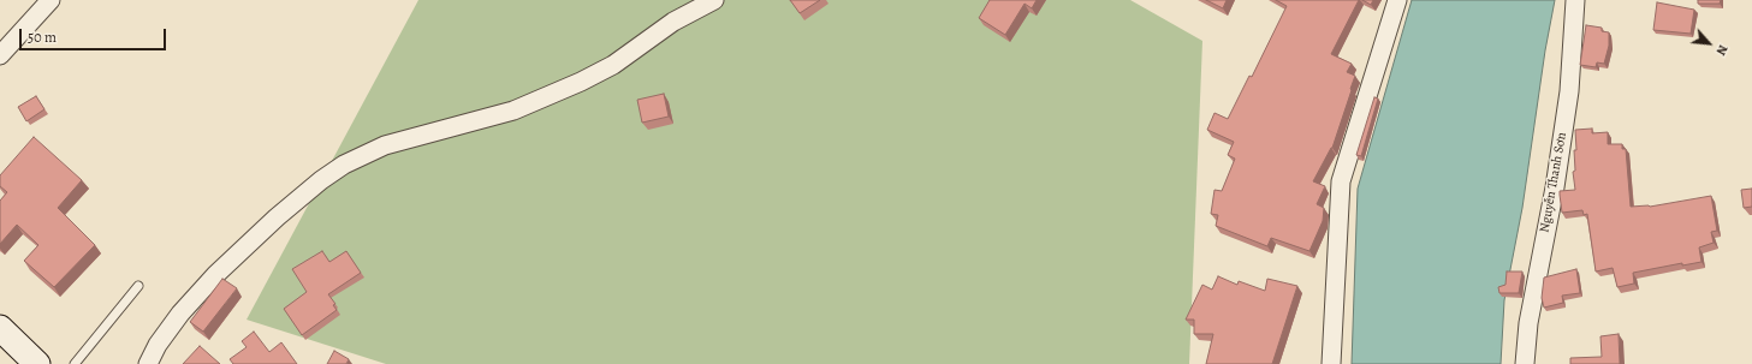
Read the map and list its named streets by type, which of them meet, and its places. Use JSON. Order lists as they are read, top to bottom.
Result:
{
  "streets": {
    "street": ["Nguyễn Thanh Sơn"]
  },
  "scale_bar": "50 m",
  "north": "bottom right"
}
